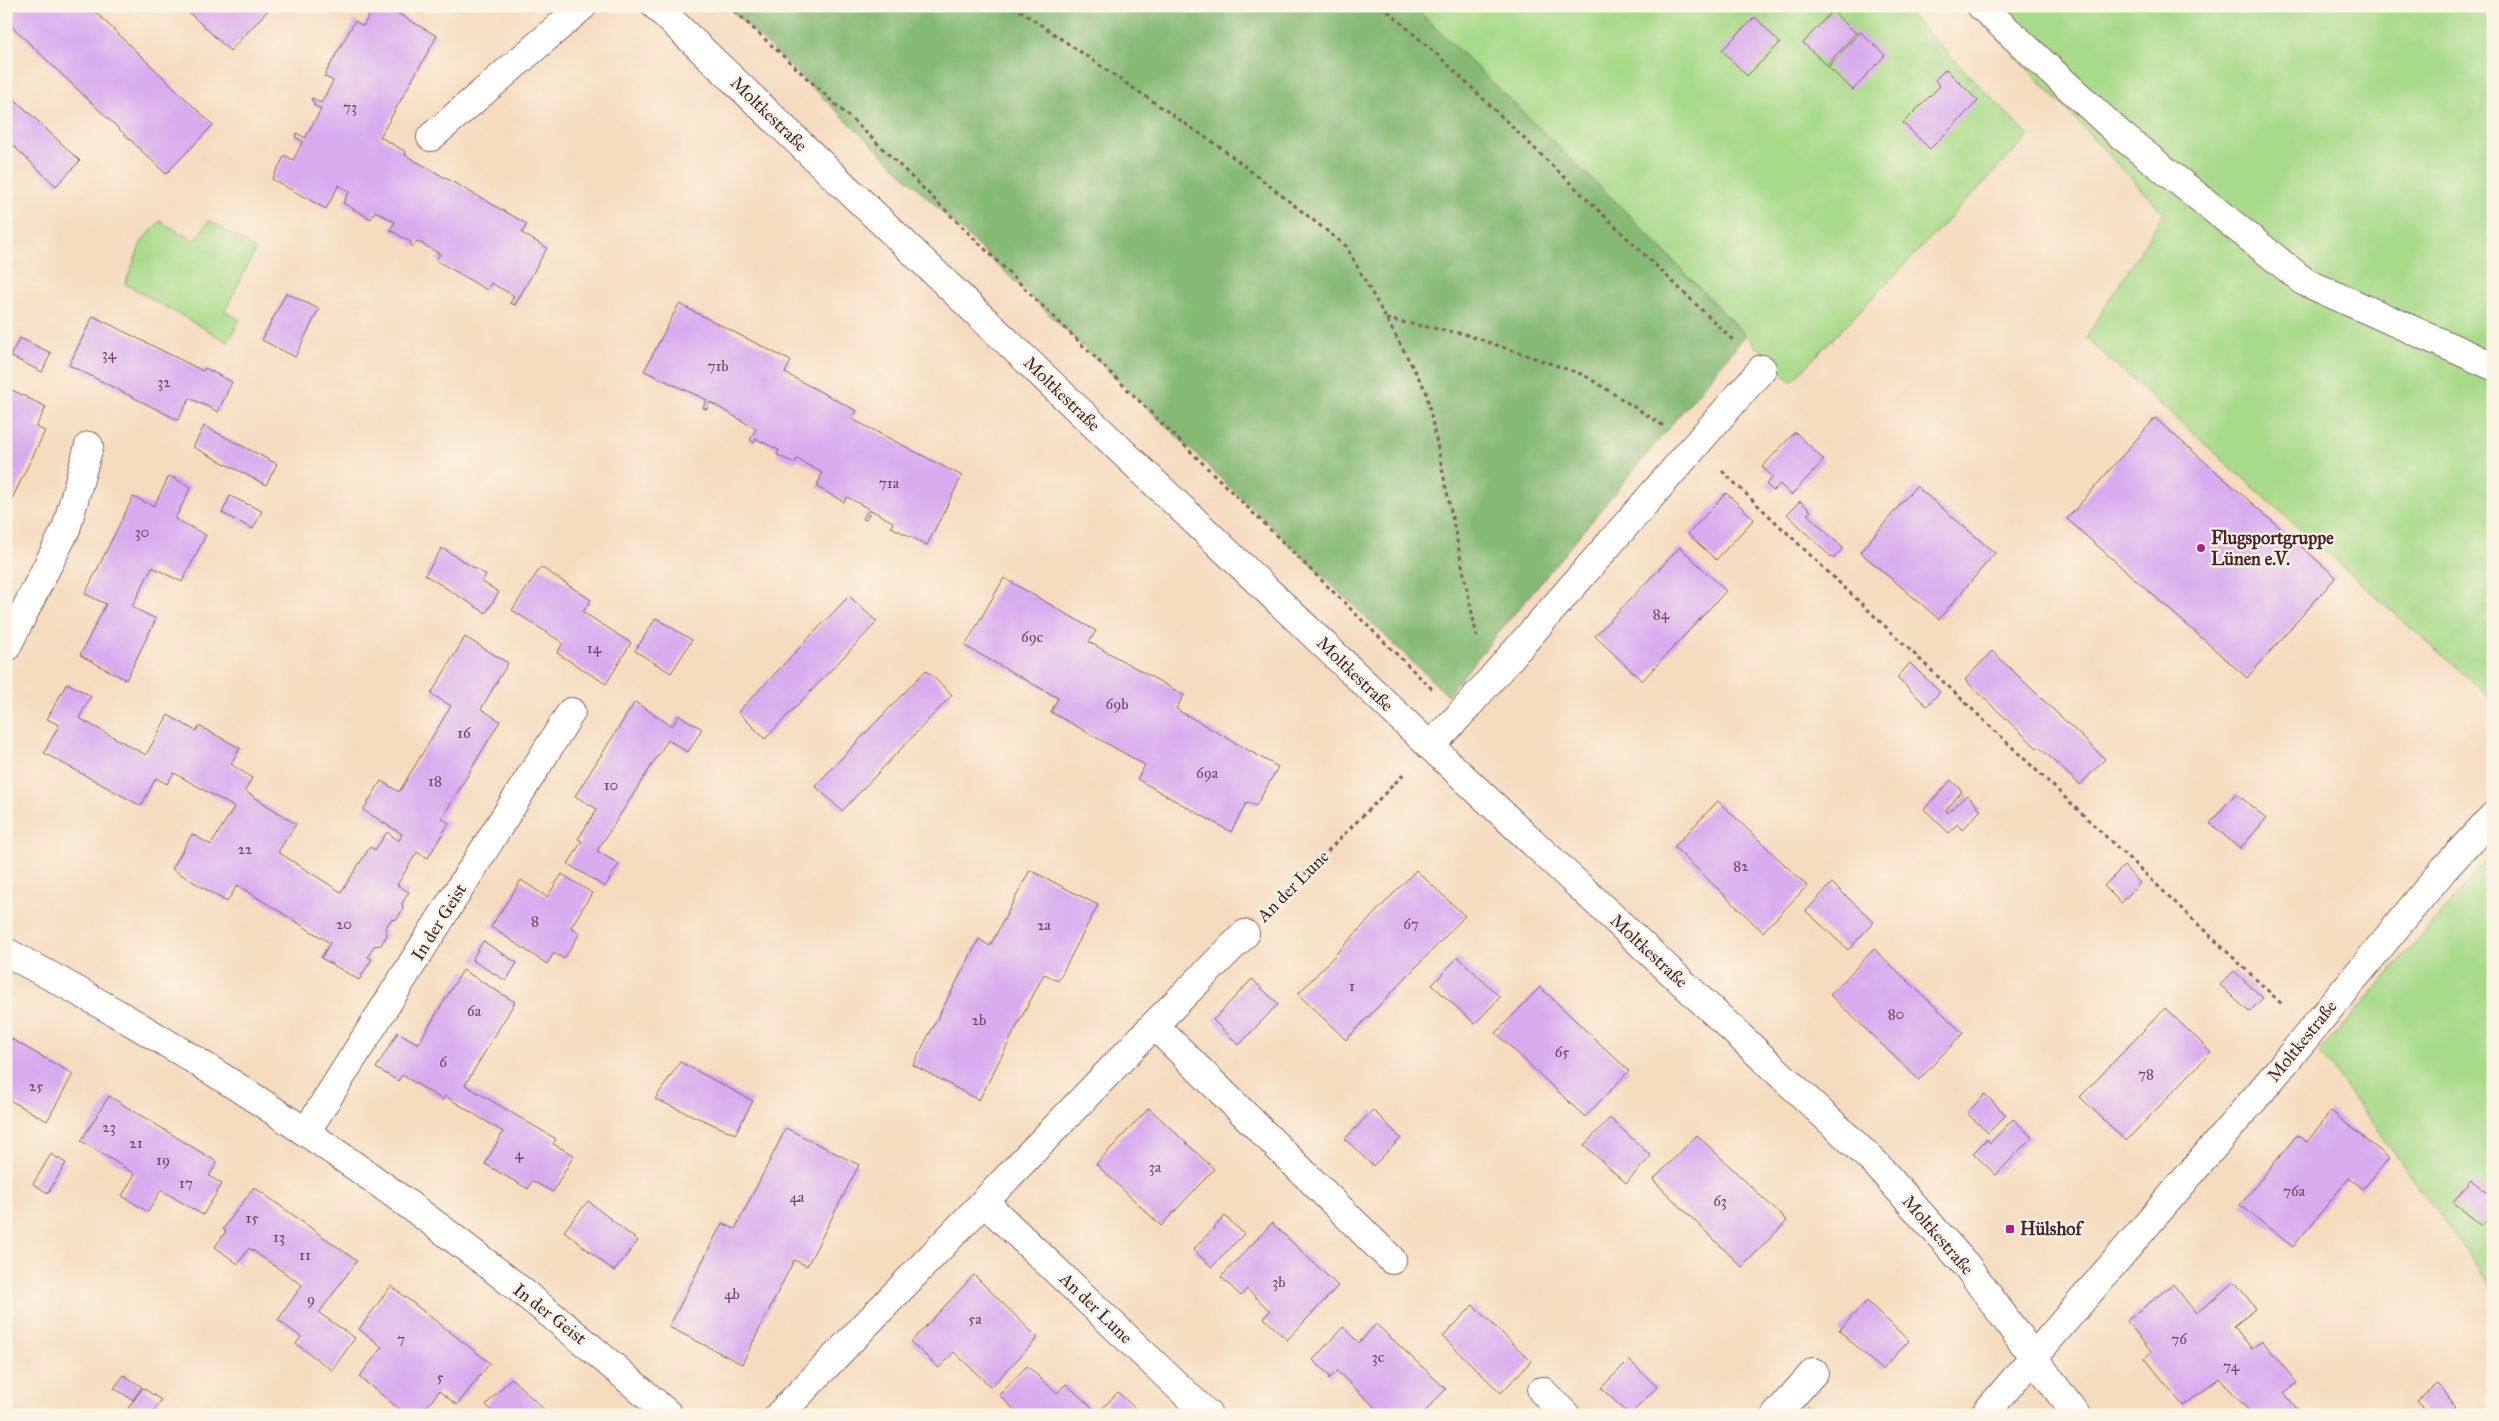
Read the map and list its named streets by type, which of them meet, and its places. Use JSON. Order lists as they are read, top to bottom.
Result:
{
  "streets": {
    "street": ["Moltkestraße", "An der Lune", "In der Geist"]
  },
  "crossings": [
    ["Moltkestraße", "An der Lune"]
  ],
  "places": {
    "other": ["Flugsportgruppe Lünen e.V."],
    "transit": ["Hülshof"]
  },
  "house_numbers": [
    "73",
    "34",
    "71b",
    "32",
    "71a",
    "30",
    "84",
    "69c",
    "14",
    "69b",
    "16",
    "69a",
    "18",
    "10",
    "22",
    "82",
    "8",
    "20",
    "67",
    "2a",
    "1",
    "6a",
    "80",
    "2b",
    "65",
    "6",
    "78",
    "25",
    "23",
    "21",
    "4",
    "19",
    "3a",
    "17",
    "76a",
    "4a",
    "63",
    "15",
    "13",
    "11",
    "3b",
    "4b",
    "9",
    "5a",
    "7",
    "76",
    "3c",
    "74",
    "5"
  ]
}
